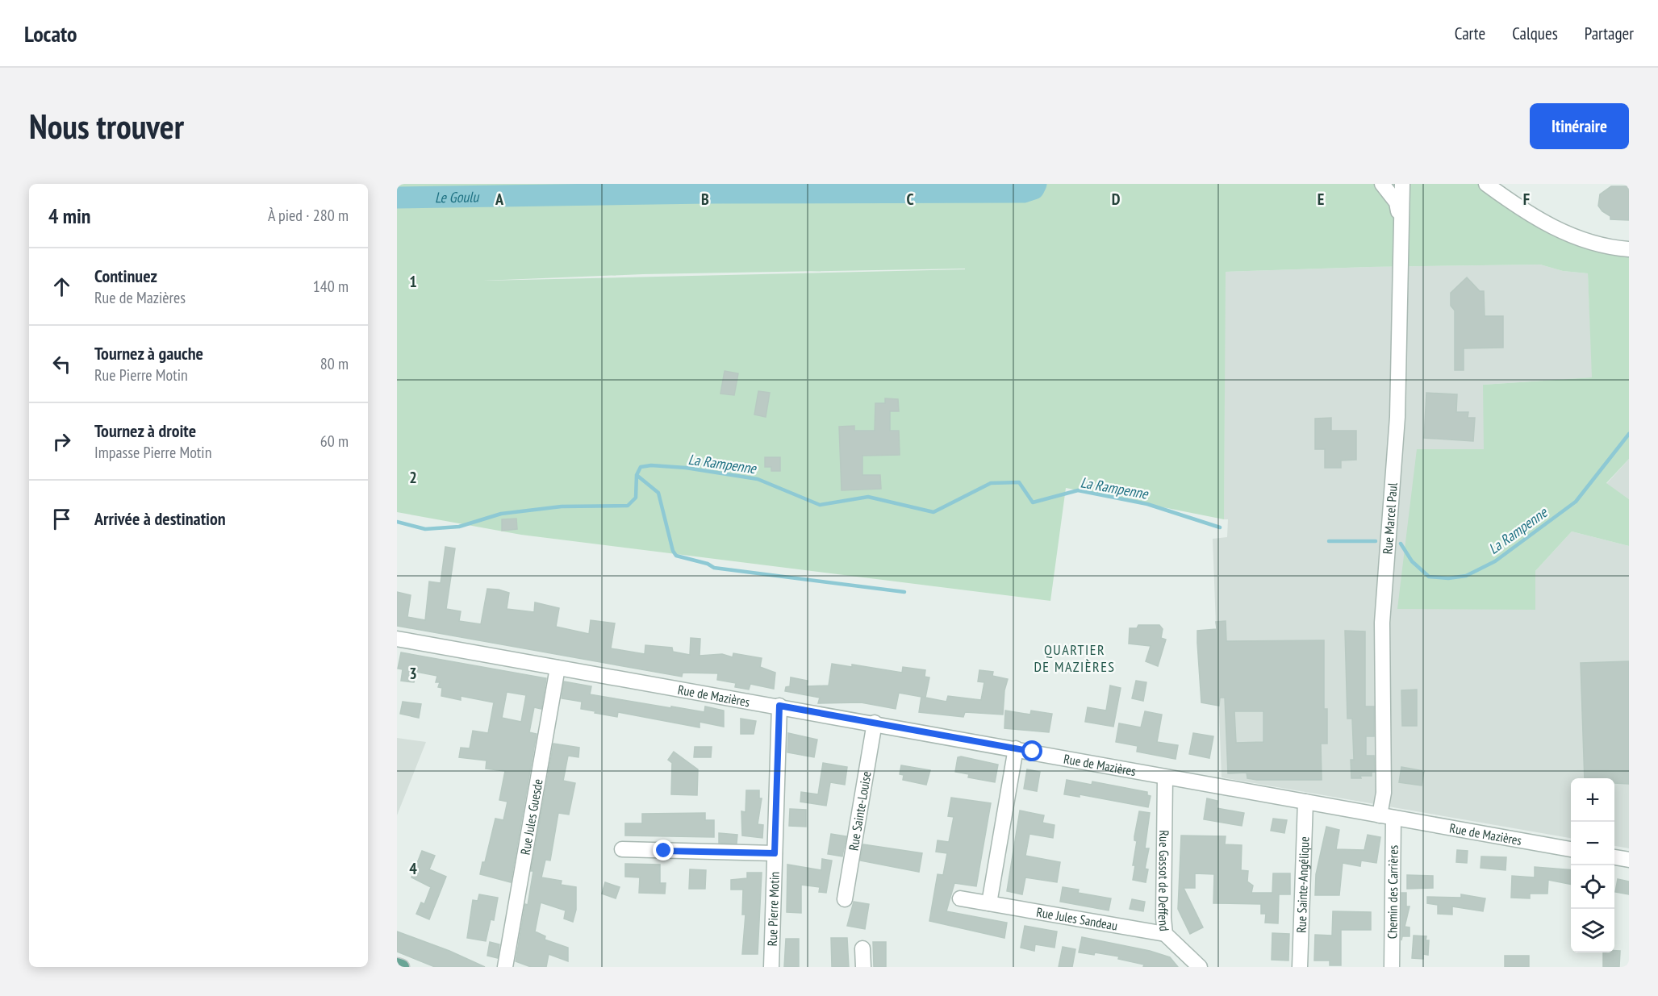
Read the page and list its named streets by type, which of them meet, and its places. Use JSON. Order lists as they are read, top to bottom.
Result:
{
  "streets": {
    "street": [
      "Rue Marcel Paul",
      "Rue de Mazières",
      "Rue Sainte-Louise",
      "Rue Jules Guesde",
      "Rue Gassot de Deffend",
      "Rue Sainte-Angélique",
      "Chemin des Carrières",
      "Rue Pierre Motin",
      "Rue Jules Sandeau"
    ]
  },
  "crossings": [
    ["Rue Marcel Paul", "Rue de Mazières"],
    ["Rue Marcel Paul", "Chemin des Carrières"],
    ["Rue de Mazières", "Rue Sainte-Louise"],
    ["Rue de Mazières", "Rue Jules Guesde"],
    ["Rue de Mazières", "Rue Gassot de Deffend"],
    ["Rue de Mazières", "Rue Sainte-Angélique"],
    ["Rue de Mazières", "Chemin des Carrières"],
    ["Rue de Mazières", "Rue Pierre Motin"],
    ["Rue Gassot de Deffend", "Rue Jules Sandeau"]
  ],
  "districts": ["QUARTIER DE MAZIÈRES"],
  "water": ["Le Goulu", "La Rampenne"],
  "page": {
    "header": "Locato",
    "nav": ["Carte", "Calques", "Partager"],
    "buttons": "Itinéraire",
    "title": "Nous trouver",
    "heading": ["4 min", "À pied · 280 m"],
    "list": [
      ["Continuez", "Rue de Mazières", "140 m"],
      ["Tournez à gauche", "Rue Pierre Motin", "80 m"],
      ["Tournez à droite", "Impasse Pierre Motin", "60 m"],
      "Arrivée à destination"
    ],
    "map_buttons": ["+", "−"]
  },
  "grid": {
    "columns": [
      "A",
      "B",
      "C",
      "D",
      "E",
      "F"
    ],
    "rows": [
      "1",
      "2",
      "3",
      "4"
    ]
  }
}
